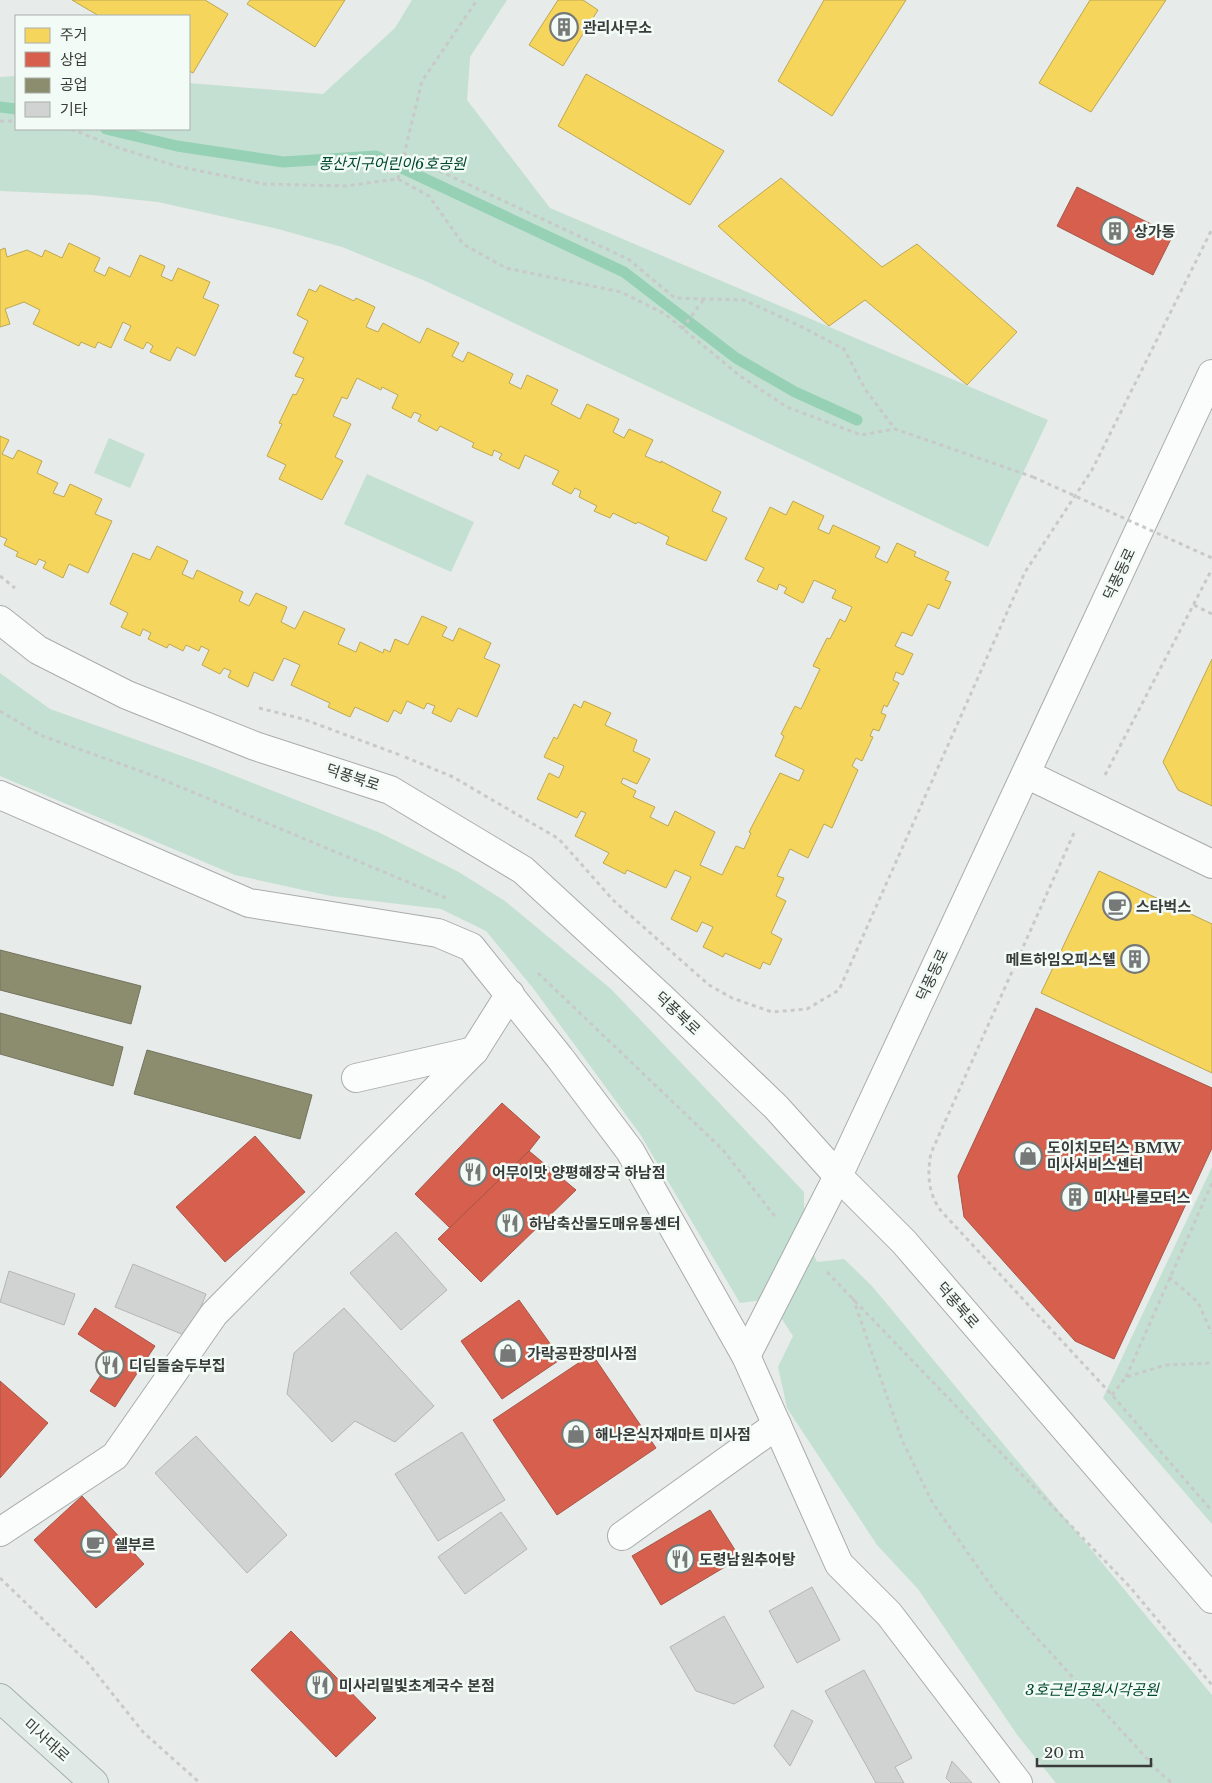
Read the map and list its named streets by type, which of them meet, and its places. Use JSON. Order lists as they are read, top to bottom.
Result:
{
  "streets": {
    "main road": ["미사대로"],
    "street": ["덕풍동로", "덕풍북로"]
  },
  "crossings": [
    ["덕풍동로", "덕풍북로"]
  ],
  "parks": ["풍산지구어린이6호공원", "3호근린공원시각공원"],
  "places": {
    "building": [
      "관리사무소",
      "상가동",
      "메트하임오피스텔",
      "미사나룰모터스"
    ],
    "cafe": ["스타벅스", "쉘부르"],
    "shop": ["도이치모터스 BMW 미사서비스센터", "가락공판장미사점", "해나온식자재마트 미사점"],
    "restaurant": [
      "어무이맛 양평해장국 하남점",
      "하남축산물도매유통센터",
      "디딤돌숨두부집",
      "도령남원추어탕",
      "미사리밀빛초계국수 본점"
    ]
  },
  "legend": [
    "주거",
    "상업",
    "공업",
    "기타"
  ],
  "scale_bar": "20 m"
}
